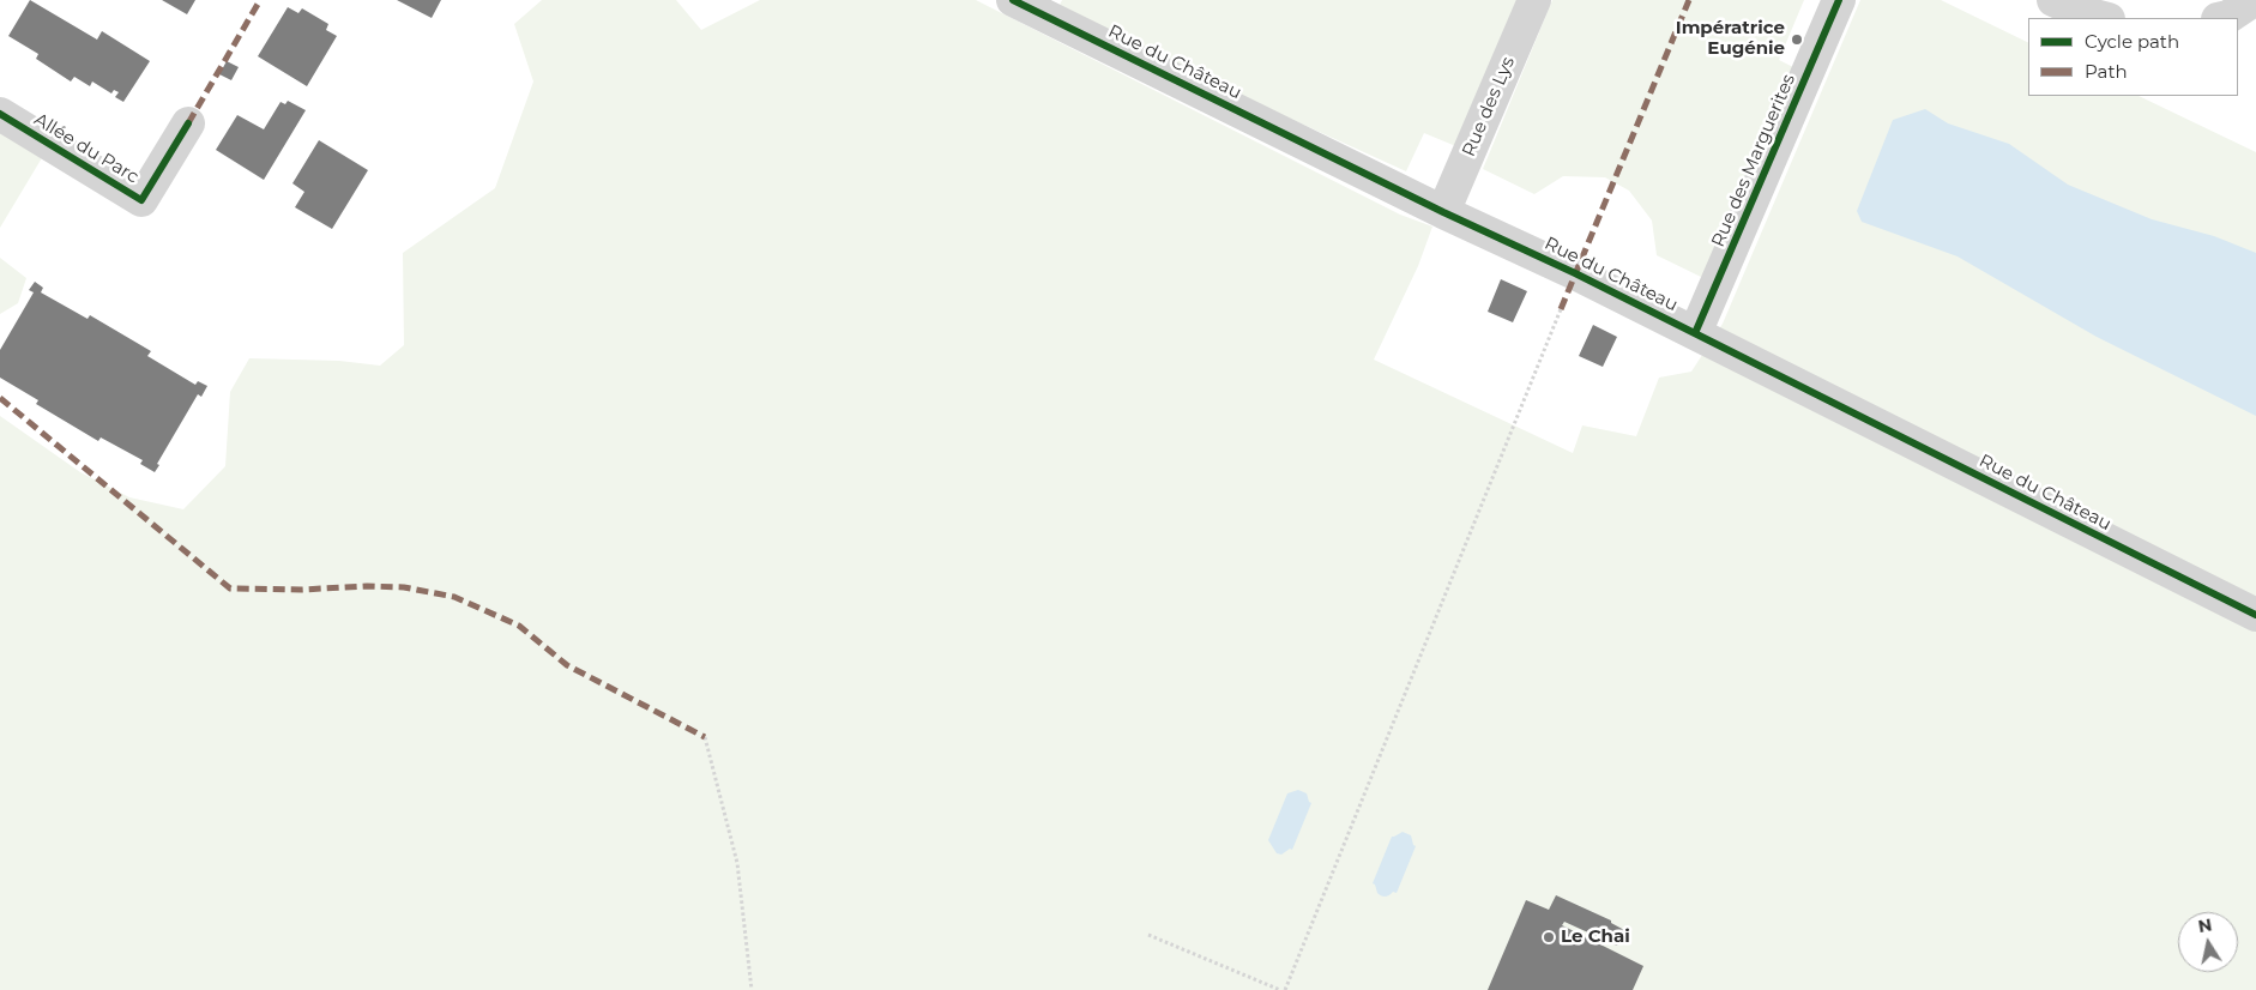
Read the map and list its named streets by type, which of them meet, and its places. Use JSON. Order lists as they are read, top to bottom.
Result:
{
  "streets": {
    "street": [
      "Rue du Château",
      "Rue des Lys",
      "Allée du Parc",
      "Rue des Marguerites"
    ]
  },
  "crossings": [
    ["Rue du Château", "Rue des Lys"],
    ["Rue du Château", "Rue des Marguerites"]
  ],
  "places": ["Impératrice Eugénie", "Le Chai"],
  "legend": ["Cycle path", "Path"],
  "north": "top"
}
